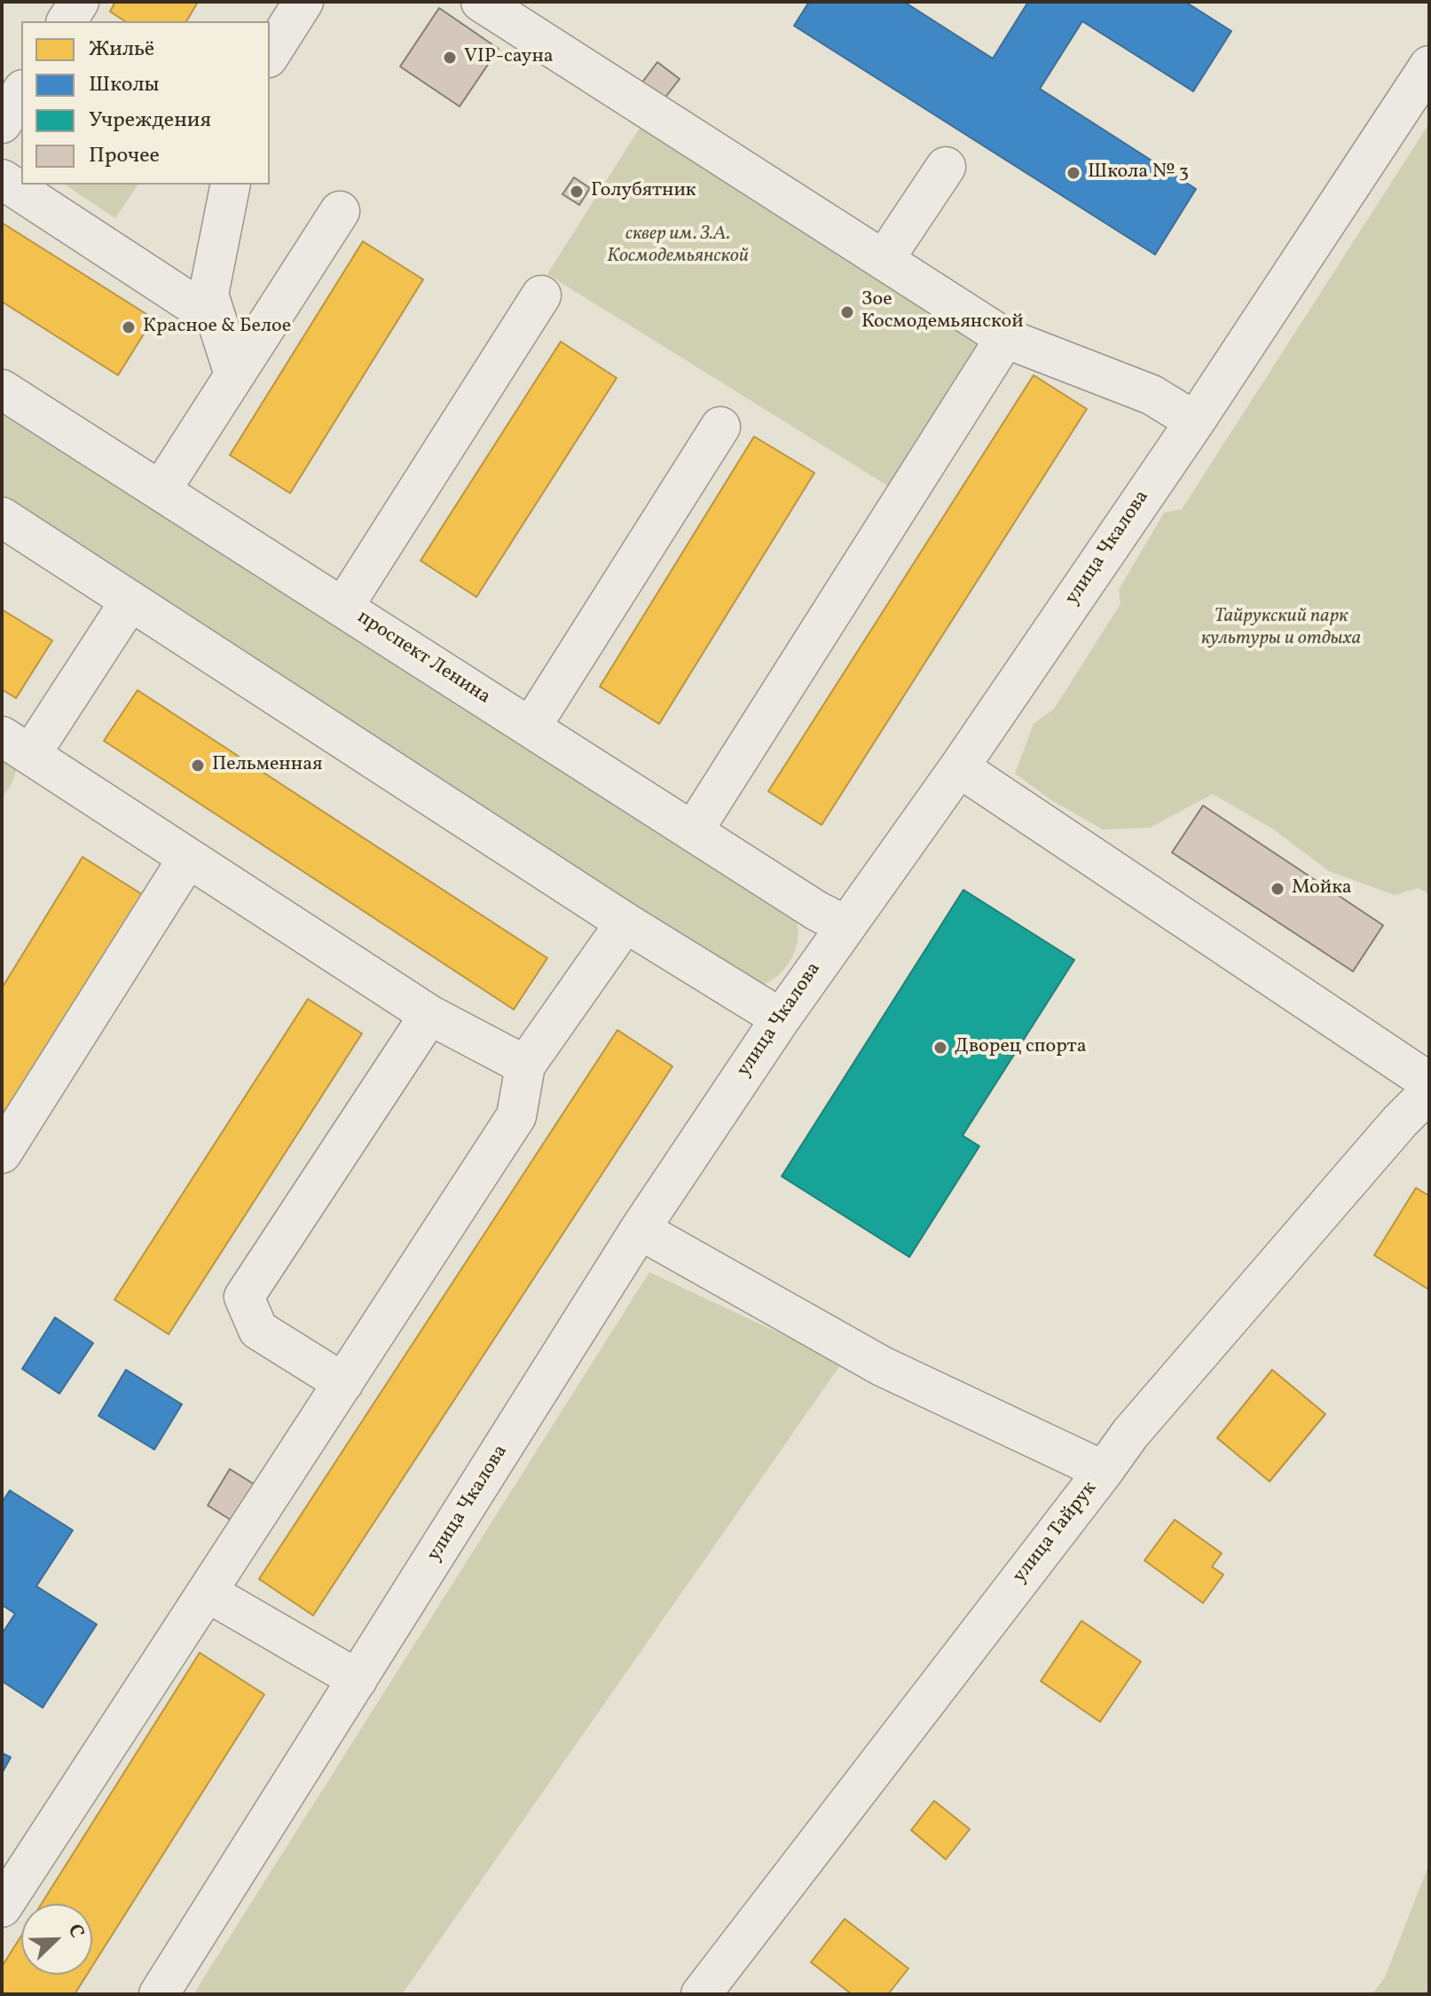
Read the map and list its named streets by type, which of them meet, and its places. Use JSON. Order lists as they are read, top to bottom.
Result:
{
  "streets": {
    "street": ["улица Чкалова", "проспект Ленина", "улица Тайрук"]
  },
  "crossings": [
    ["улица Чкалова", "проспект Ленина"]
  ],
  "parks": ["сквер им. З.А. Космодемьянской", "Тайрукский парк культуры и отдыха"],
  "places": [
    "VIP-сауна",
    "Школа № 3",
    "Голубятник",
    "Зое Космодемьянской",
    "Красное & Белое",
    "Пельменная",
    "Мойка",
    "Дворец спорта"
  ],
  "legend": [
    "Жильё",
    "Школы",
    "Учреждения",
    "Прочее"
  ],
  "north": "top right"
}
